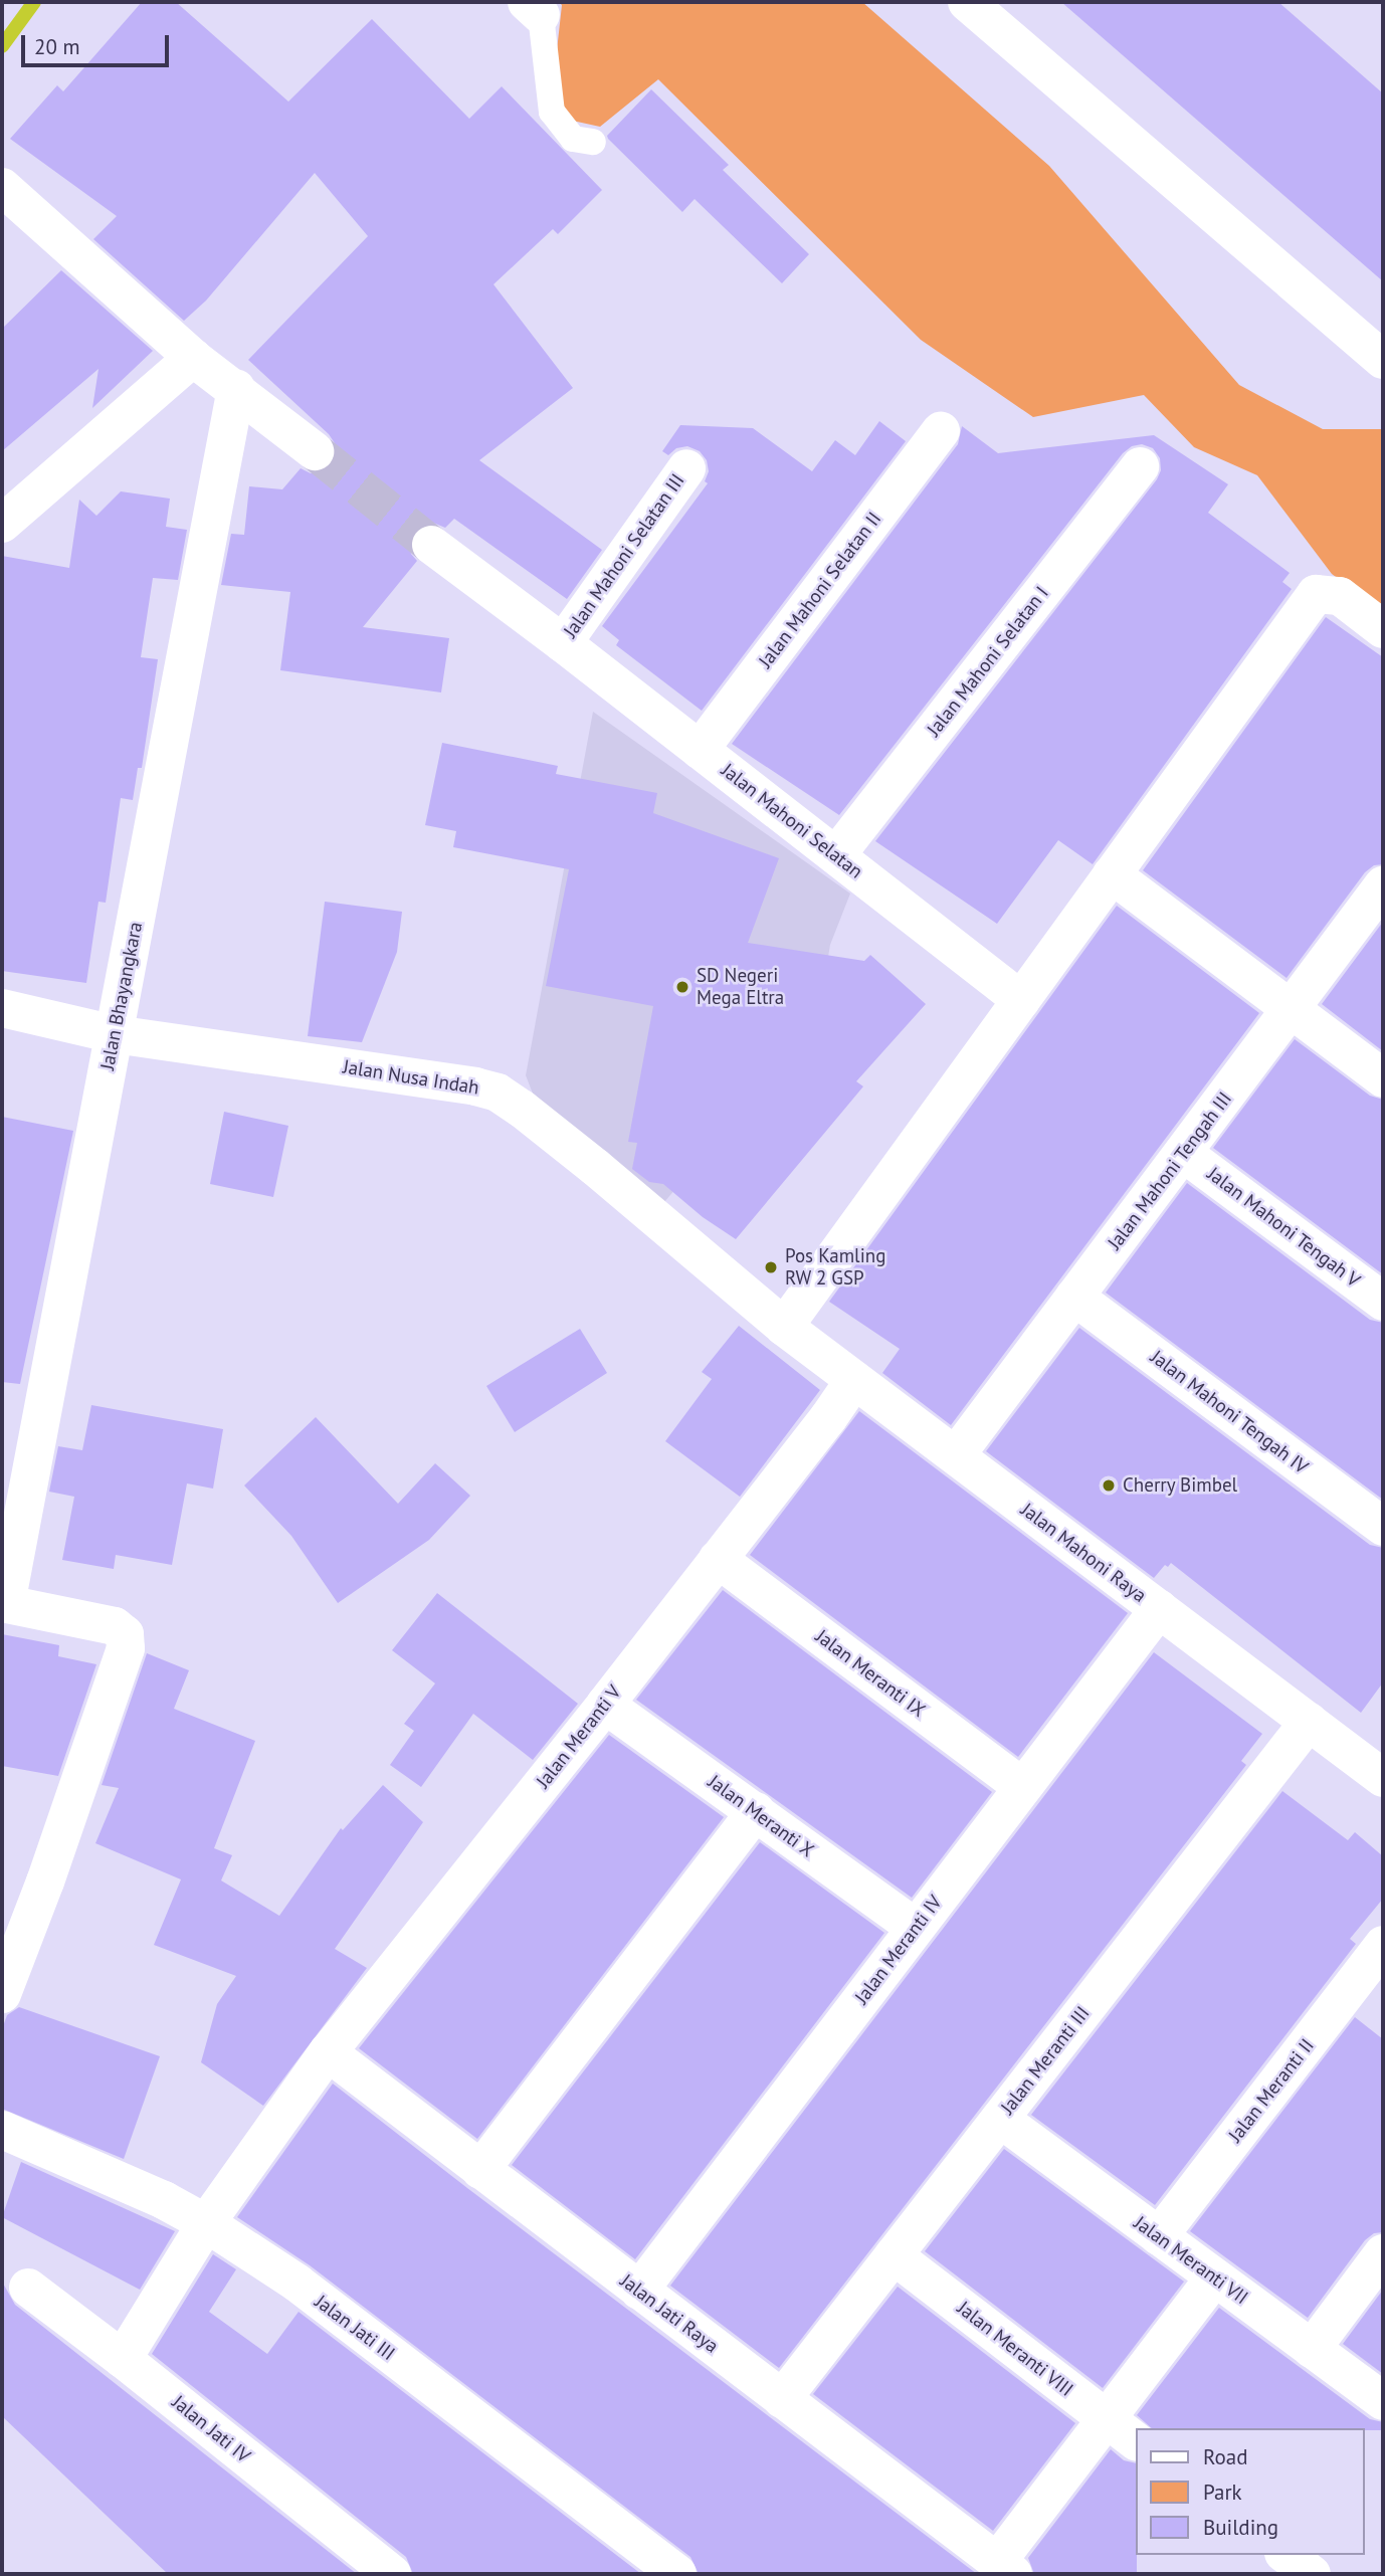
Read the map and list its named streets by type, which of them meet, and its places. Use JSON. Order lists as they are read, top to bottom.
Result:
{
  "streets": {
    "street": [
      "Jalan Mahoni Selatan III",
      "Jalan Mahoni Selatan II",
      "Jalan Mahoni Selatan I",
      "Jalan Mahoni Selatan",
      "Jalan Bhayangkara",
      "Jalan Nusa Indah",
      "Jalan Mahoni Tengah III",
      "Jalan Mahoni Tengah V",
      "Jalan Mahoni Tengah IV",
      "Jalan Mahoni Raya",
      "Jalan Meranti IX",
      "Jalan Meranti V",
      "Jalan Meranti X",
      "Jalan Meranti IV",
      "Jalan Meranti III",
      "Jalan Meranti II",
      "Jalan Meranti VII",
      "Jalan Jati Raya",
      "Jalan Jati III",
      "Jalan Meranti VIII",
      "Jalan Jati IV"
    ]
  },
  "crossings": [
    ["Jalan Mahoni Selatan III", "Jalan Mahoni Selatan"],
    ["Jalan Mahoni Selatan II", "Jalan Mahoni Selatan"],
    ["Jalan Mahoni Selatan I", "Jalan Mahoni Selatan"],
    ["Jalan Bhayangkara", "Jalan Nusa Indah"],
    ["Jalan Nusa Indah", "Jalan Mahoni Raya"],
    ["Jalan Mahoni Tengah III", "Jalan Mahoni Tengah V"],
    ["Jalan Mahoni Tengah III", "Jalan Mahoni Tengah IV"],
    ["Jalan Mahoni Tengah III", "Jalan Mahoni Raya"],
    ["Jalan Mahoni Raya", "Jalan Meranti V"],
    ["Jalan Mahoni Raya", "Jalan Meranti IV"],
    ["Jalan Mahoni Raya", "Jalan Meranti III"],
    ["Jalan Meranti IX", "Jalan Meranti V"],
    ["Jalan Meranti IX", "Jalan Meranti IV"],
    ["Jalan Meranti V", "Jalan Meranti X"],
    ["Jalan Meranti V", "Jalan Jati Raya"],
    ["Jalan Meranti V", "Jalan Jati III"],
    ["Jalan Meranti V", "Jalan Jati IV"],
    ["Jalan Meranti X", "Jalan Meranti IV"],
    ["Jalan Meranti IV", "Jalan Jati Raya"],
    ["Jalan Meranti III", "Jalan Meranti VII"],
    ["Jalan Meranti III", "Jalan Jati Raya"],
    ["Jalan Meranti III", "Jalan Meranti VIII"],
    ["Jalan Meranti II", "Jalan Meranti VII"]
  ],
  "places": ["SD Negeri Mega Eltra", "Pos Kamling RW 2 GSP", "Cherry Bimbel"],
  "legend": ["Road", "Park", "Building"],
  "scale_bar": "20 m"
}
